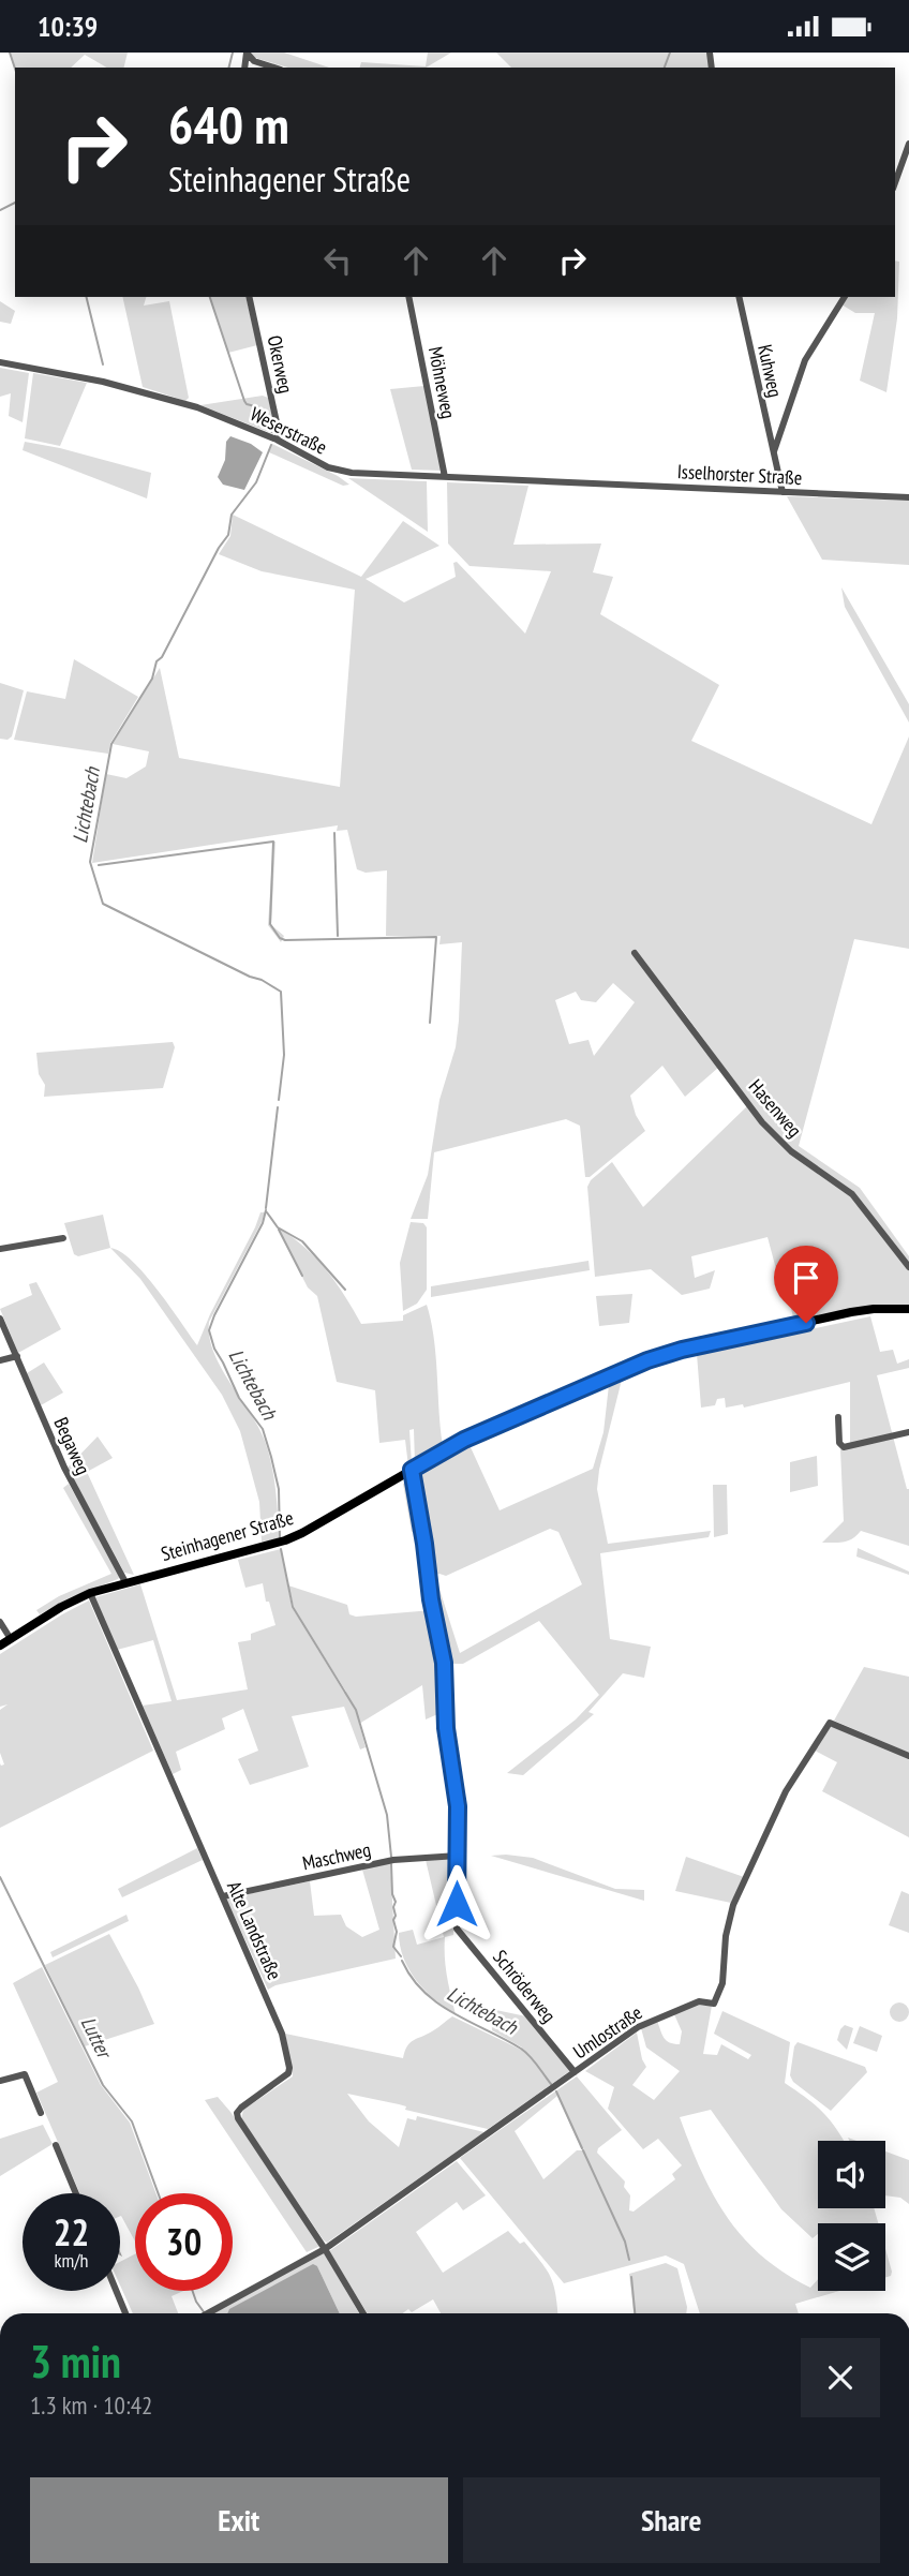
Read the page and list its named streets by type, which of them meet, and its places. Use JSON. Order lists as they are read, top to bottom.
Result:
{
  "streets": {
    "main road": ["Steinhagener Straße"],
    "street": [
      "Okerweg",
      "Kuhweg",
      "Möhneweg",
      "Weserstraße",
      "Isselhorster Straße",
      "Hasenweg",
      "Begaweg",
      "Maschweg",
      "Alte Landstraße",
      "Schröderweg",
      "Umlostraße"
    ]
  },
  "crossings": [
    ["Okerweg", "Weserstraße"],
    ["Kuhweg", "Isselhorster Straße"],
    ["Möhneweg", "Weserstraße"],
    ["Weserstraße", "Isselhorster Straße"],
    ["Begaweg", "Steinhagener Straße"],
    ["Steinhagener Straße", "Alte Landstraße"],
    ["Steinhagener Straße", "Schröderweg"],
    ["Maschweg", "Alte Landstraße"],
    ["Maschweg", "Schröderweg"],
    ["Alte Landstraße", "Umlostraße"],
    ["Schröderweg", "Umlostraße"]
  ],
  "water": ["Lichtebach", "Lutter"],
  "page": {
    "status": "10:39",
    "turn": ["640 m", "Steinhagener Straße"],
    "speed": "22 km/h",
    "limit": "30",
    "heading": ["3 min", "1.3 km · 10:42"],
    "buttons": ["Exit", "Share"]
  }
}
